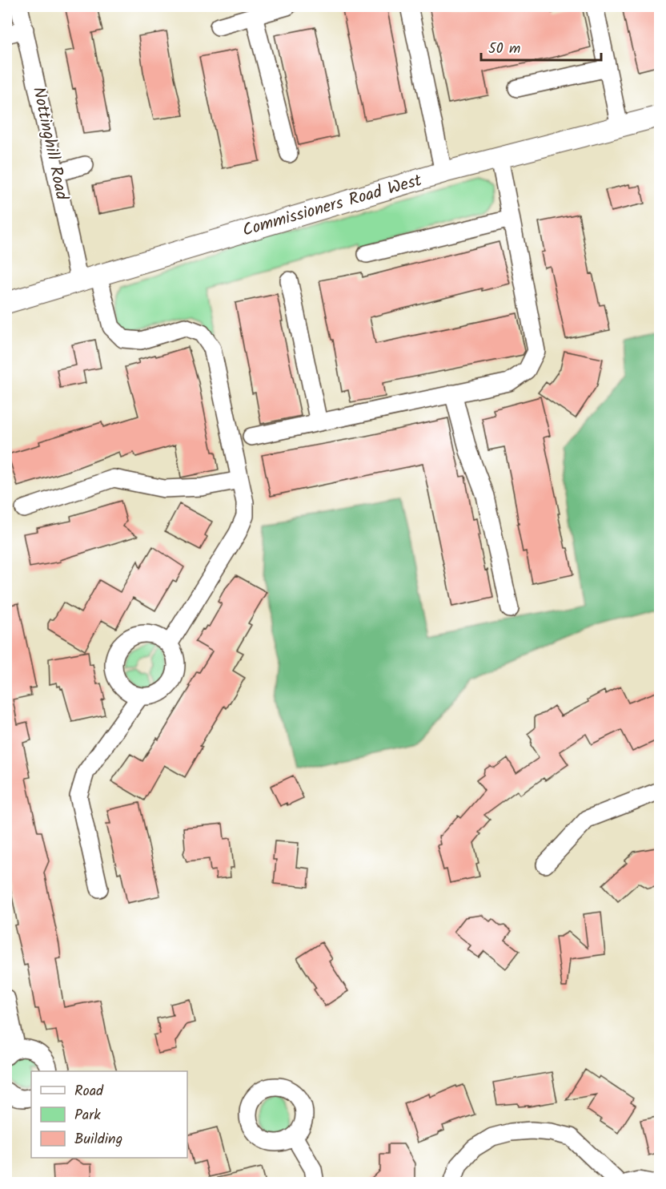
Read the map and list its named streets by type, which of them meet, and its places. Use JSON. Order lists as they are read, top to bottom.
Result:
{
  "streets": {
    "main road": ["Commissioners Road West"],
    "street": ["Nottinghill Road"]
  },
  "crossings": [
    ["Nottinghill Road", "Commissioners Road West"]
  ],
  "legend": ["Road", "Park", "Building"],
  "scale_bar": "50 m"
}
